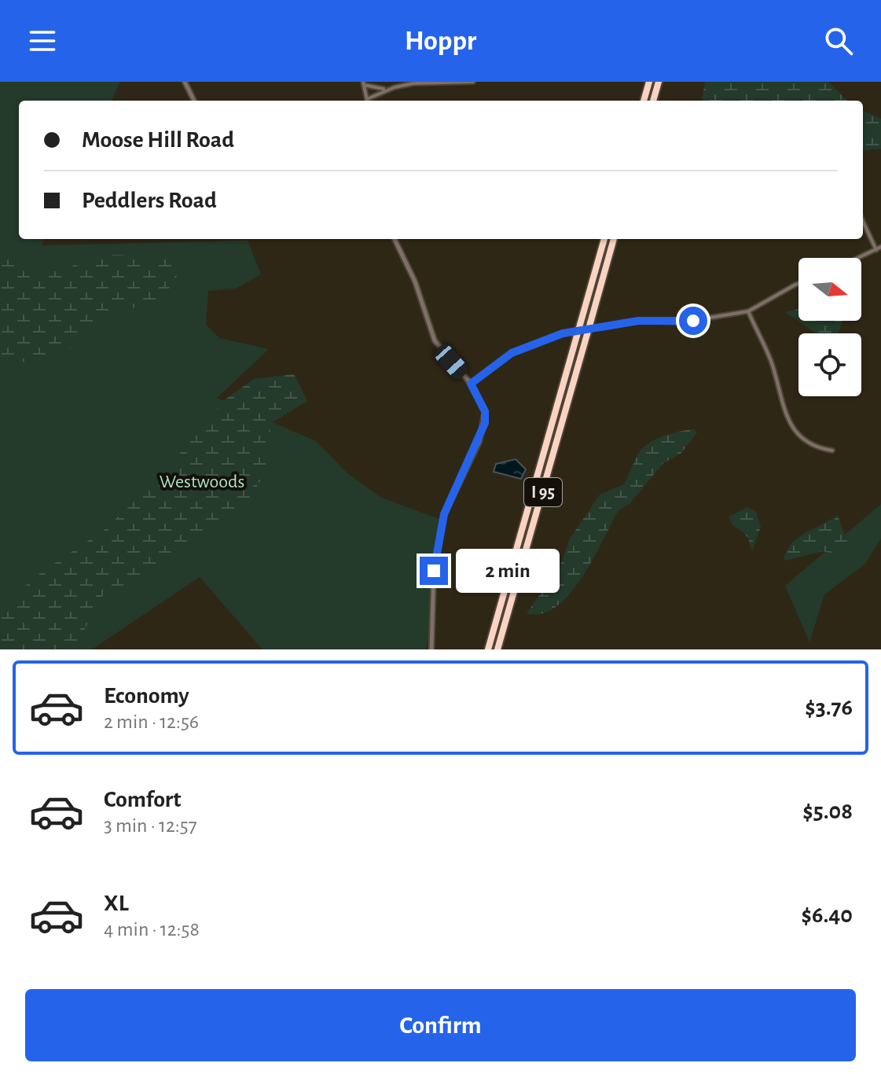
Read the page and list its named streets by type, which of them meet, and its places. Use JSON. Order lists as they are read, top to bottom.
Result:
{
  "streets": {
    "highway": ["I 95"]
  },
  "parks": ["Westwoods"],
  "north": "right",
  "page": {
    "header": "Hoppr",
    "banner": ["Moose Hill Road", "Peddlers Road"],
    "bubble": "2 min",
    "list": [
      {
        "name": "Economy",
        "note": "2 min · 12:56",
        "value": "$3.76"
      },
      {
        "name": "Comfort",
        "note": "3 min · 12:57",
        "value": "$5.08"
      },
      {
        "name": "XL",
        "note": "4 min · 12:58",
        "value": "$6.40"
      }
    ],
    "buttons": "Confirm"
  }
}
